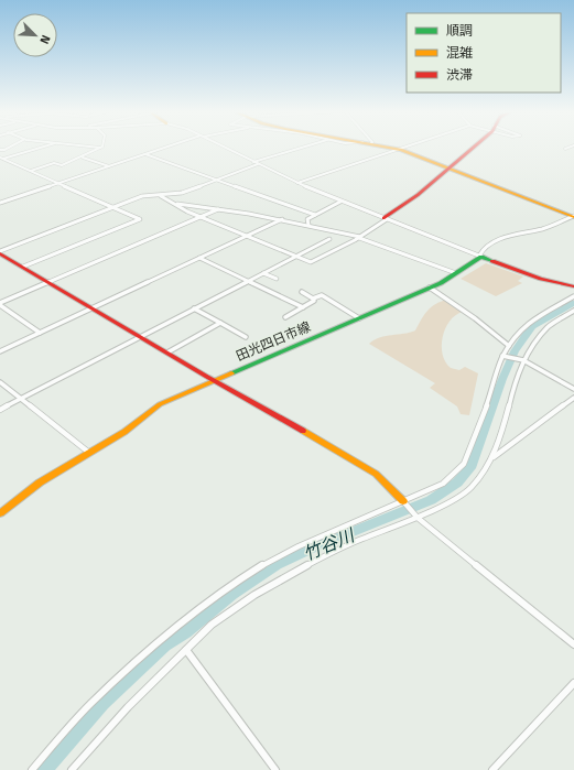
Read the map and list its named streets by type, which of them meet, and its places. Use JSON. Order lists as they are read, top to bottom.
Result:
{
  "streets": {
    "main road": ["田光四日市線"]
  },
  "water": ["竹谷川"],
  "legend": ["順調", "混雑", "渋滞"],
  "north": "bottom right"
}
